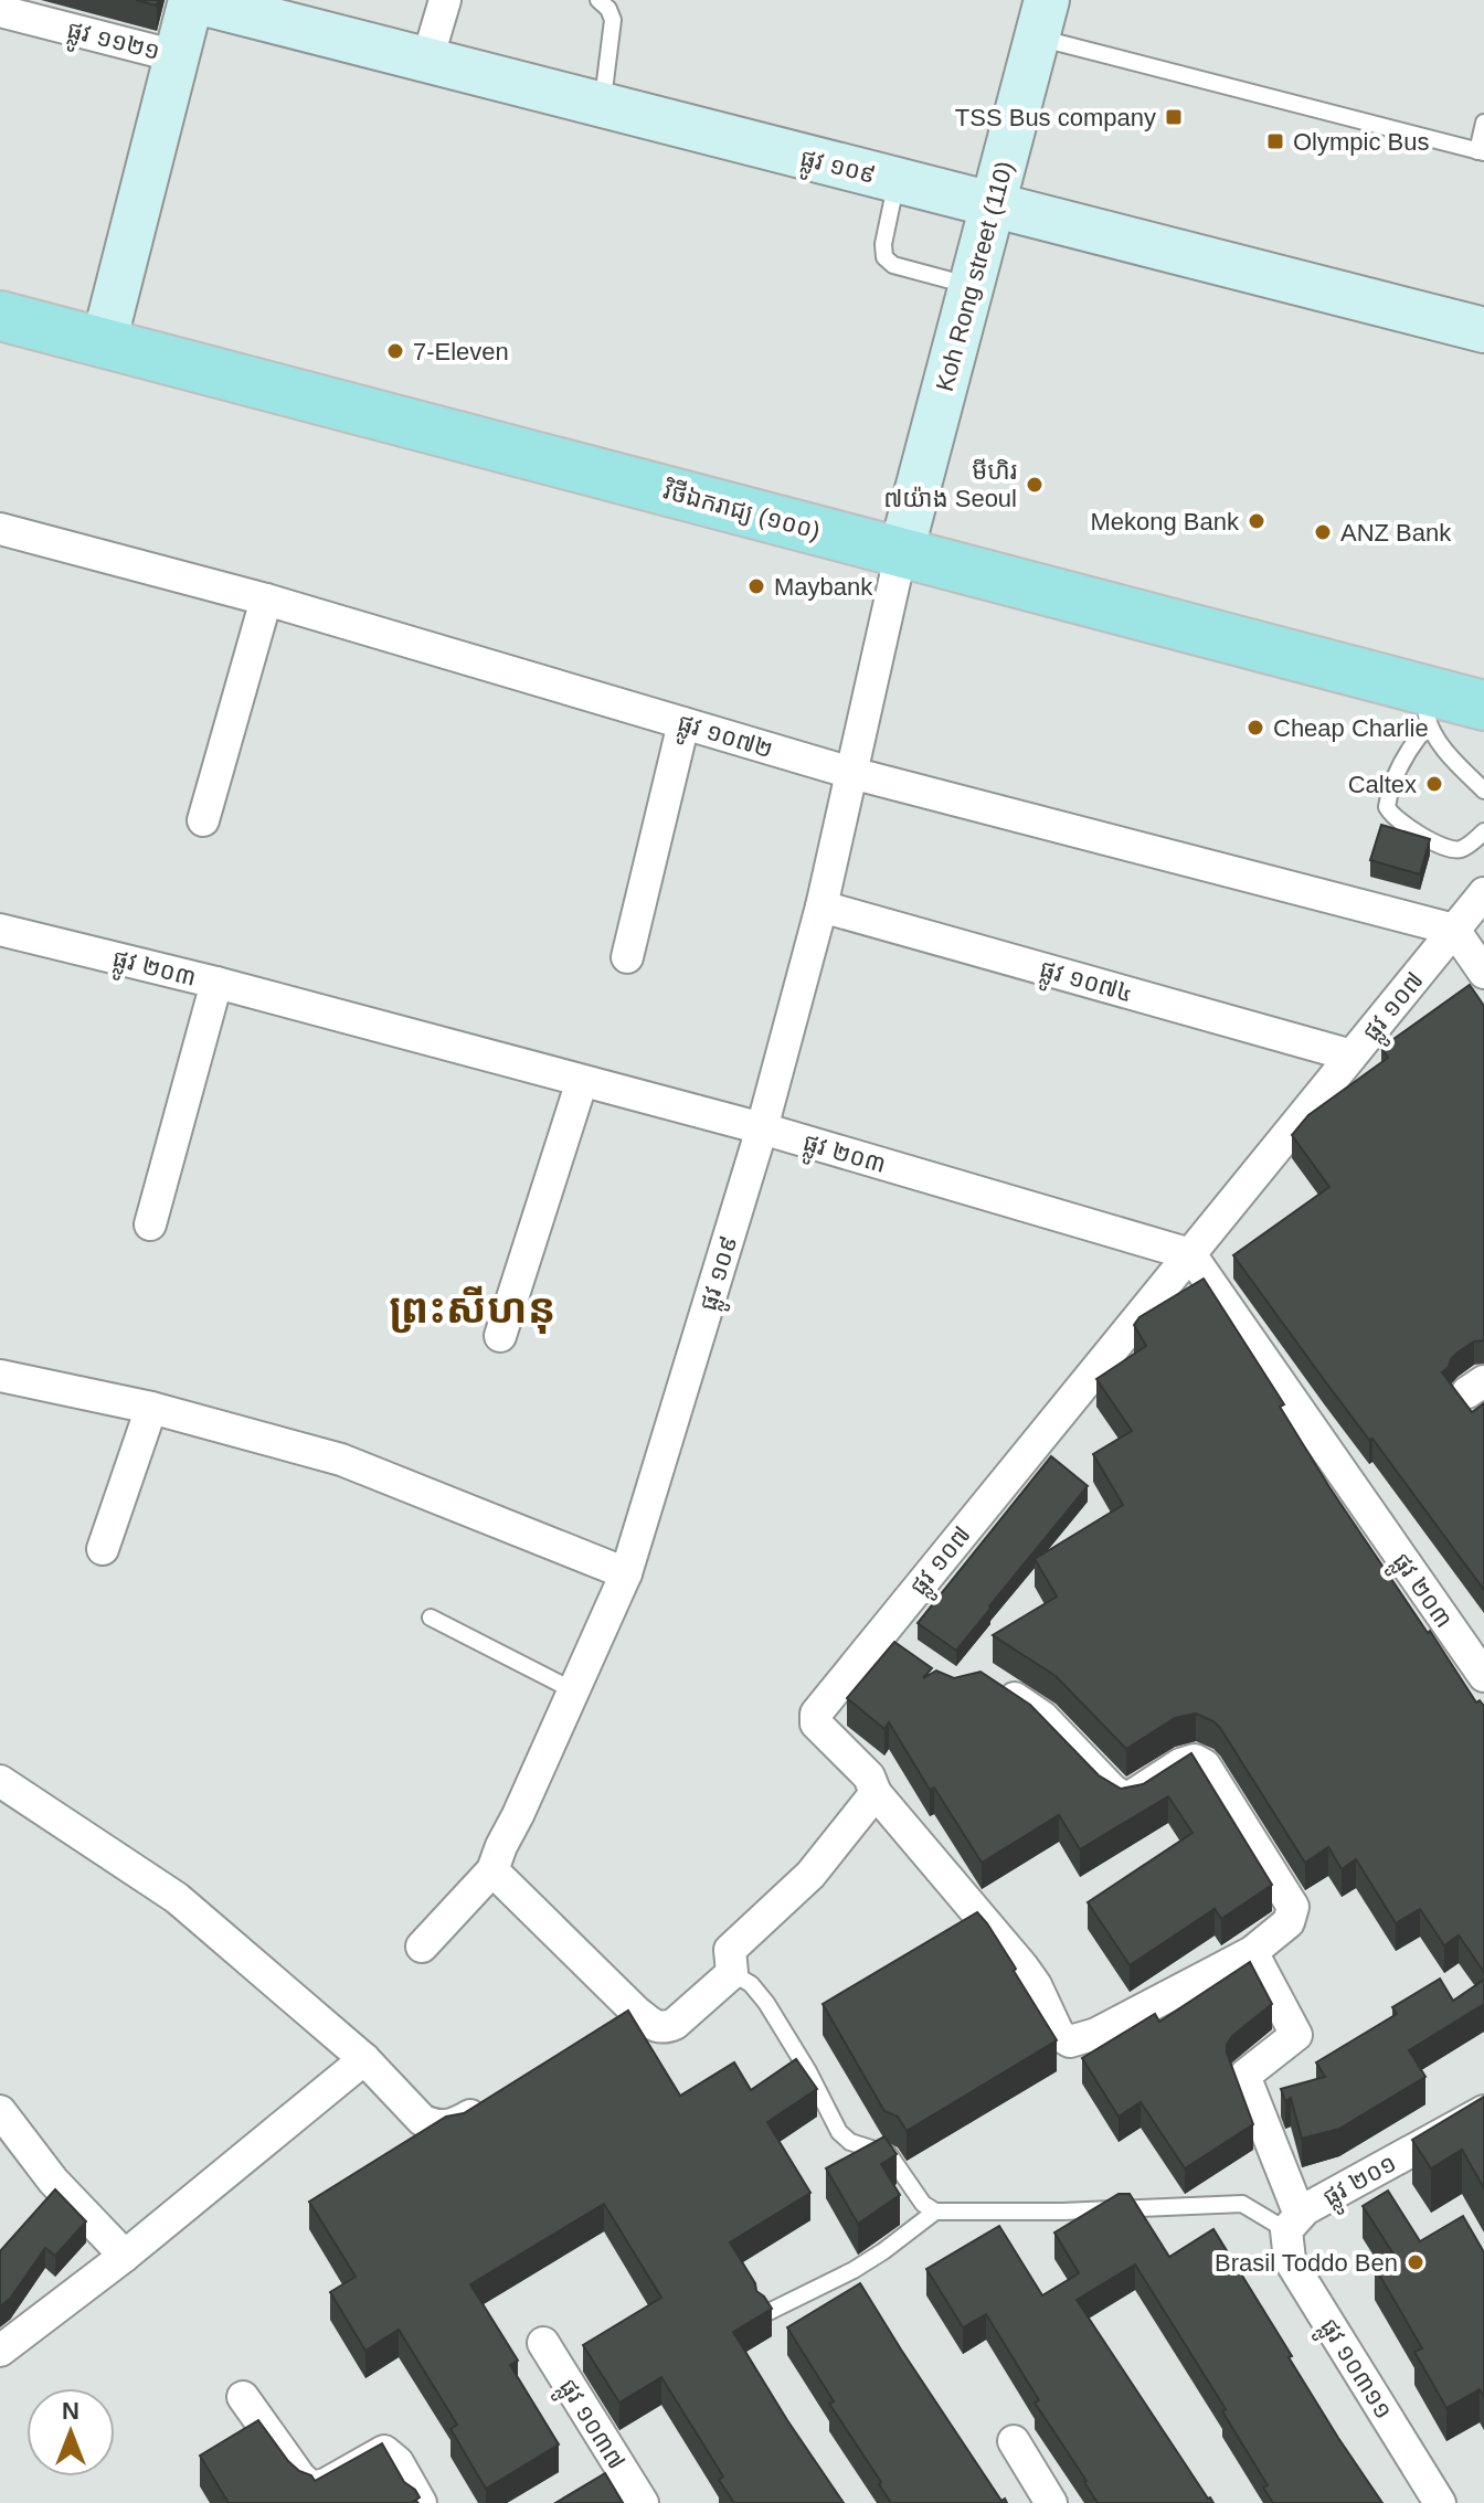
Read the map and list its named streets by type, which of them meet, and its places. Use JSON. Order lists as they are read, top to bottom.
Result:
{
  "streets": {
    "main road": ["ផ្លូវ ១០៩", "Koh Rong street (110)", "វិថីឯករាជ្យ (១០០)"],
    "street": [
      "ផ្លូវ ១១២១",
      "ផ្លូវ ១០៧២",
      "ផ្លូវ ២០៣",
      "ផ្លូវ ១០៧៤",
      "ផ្លូវ ១០៧",
      "ផ្លូវ ២០១",
      "ផ្លូវ ១០៣១១",
      "ផ្លូវ ១០៣៧"
    ]
  },
  "crossings": [
    ["ផ្លូវ ១០៩", "Koh Rong street (110)"],
    ["ផ្លូវ ១០៩", "វិថីឯករាជ្យ (១០០)"],
    ["ផ្លូវ ១០៩", "ផ្លូវ ១០៧២"],
    ["ផ្លូវ ១០៩", "ផ្លូវ ២០៣"],
    ["ផ្លូវ ១០៩", "ផ្លូវ ១០៧៤"],
    ["Koh Rong street (110)", "វិថីឯករាជ្យ (១០០)"],
    ["ផ្លូវ ១០៧២", "ផ្លូវ ១០៧"],
    ["ផ្លូវ ២០៣", "ផ្លូវ ១០៧"],
    ["ផ្លូវ ១០៧៤", "ផ្លូវ ១០៧"],
    ["ផ្លូវ ២០១", "ផ្លូវ ១០៣១១"]
  ],
  "districts": ["ព្រះសីហនុ"],
  "places": {
    "transit": ["TSS Bus company", "Olympic Bus"],
    "other": [
      "7-Eleven",
      "មីហិរ ៧យ៉ាង Seoul",
      "Mekong Bank",
      "ANZ Bank",
      "Maybank",
      "Cheap Charlie",
      "Caltex",
      "Brasil Toddo Ben"
    ]
  },
  "north": "top"
}
